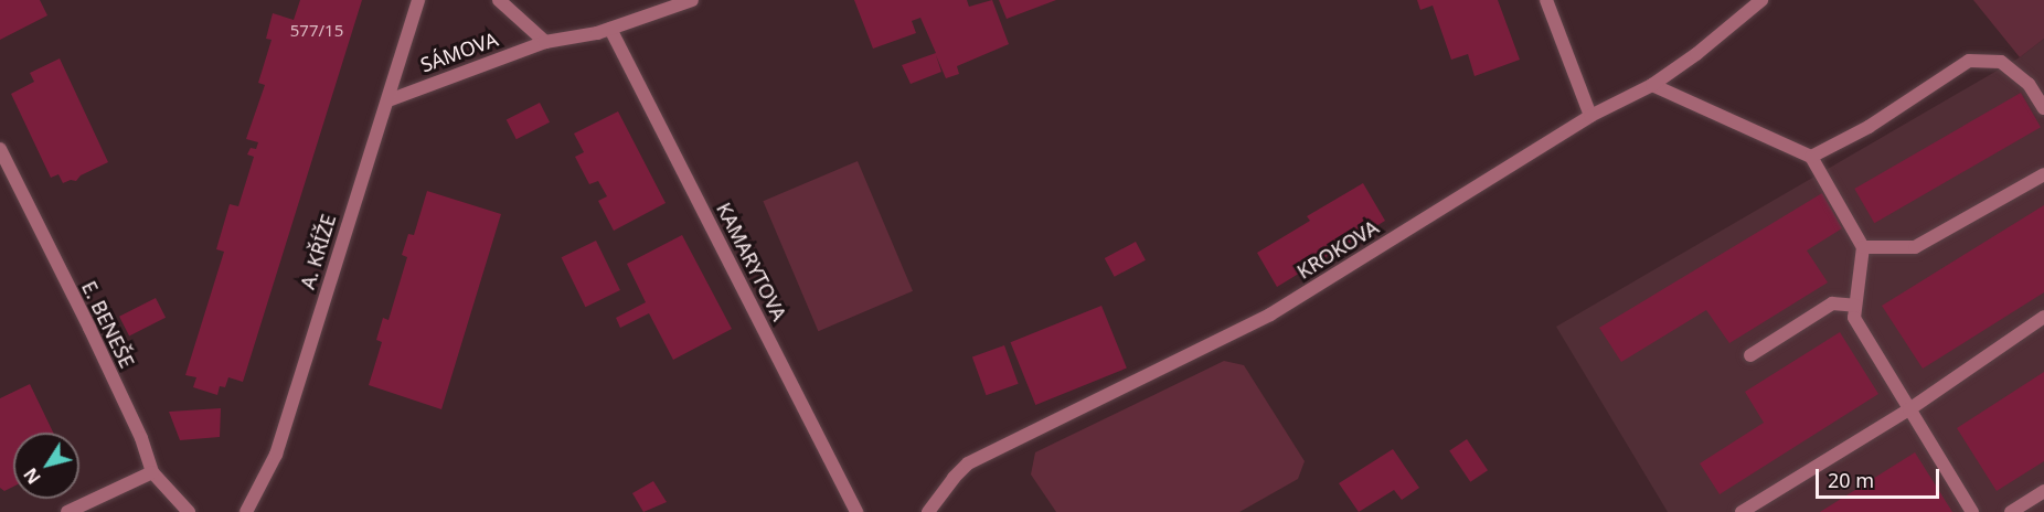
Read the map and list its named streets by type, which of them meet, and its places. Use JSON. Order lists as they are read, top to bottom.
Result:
{
  "streets": {
    "street": [
      "SÁMOVA",
      "KROKOVA",
      "A. KŘÍŽE",
      "KAMARYTOVA",
      "E. BENEŠE"
    ]
  },
  "crossings": [
    ["SÁMOVA", "A. KŘÍŽE"],
    ["SÁMOVA", "KAMARYTOVA"]
  ],
  "house_numbers": ["577/15"],
  "scale_bar": "20 m",
  "north": "bottom left"
}
